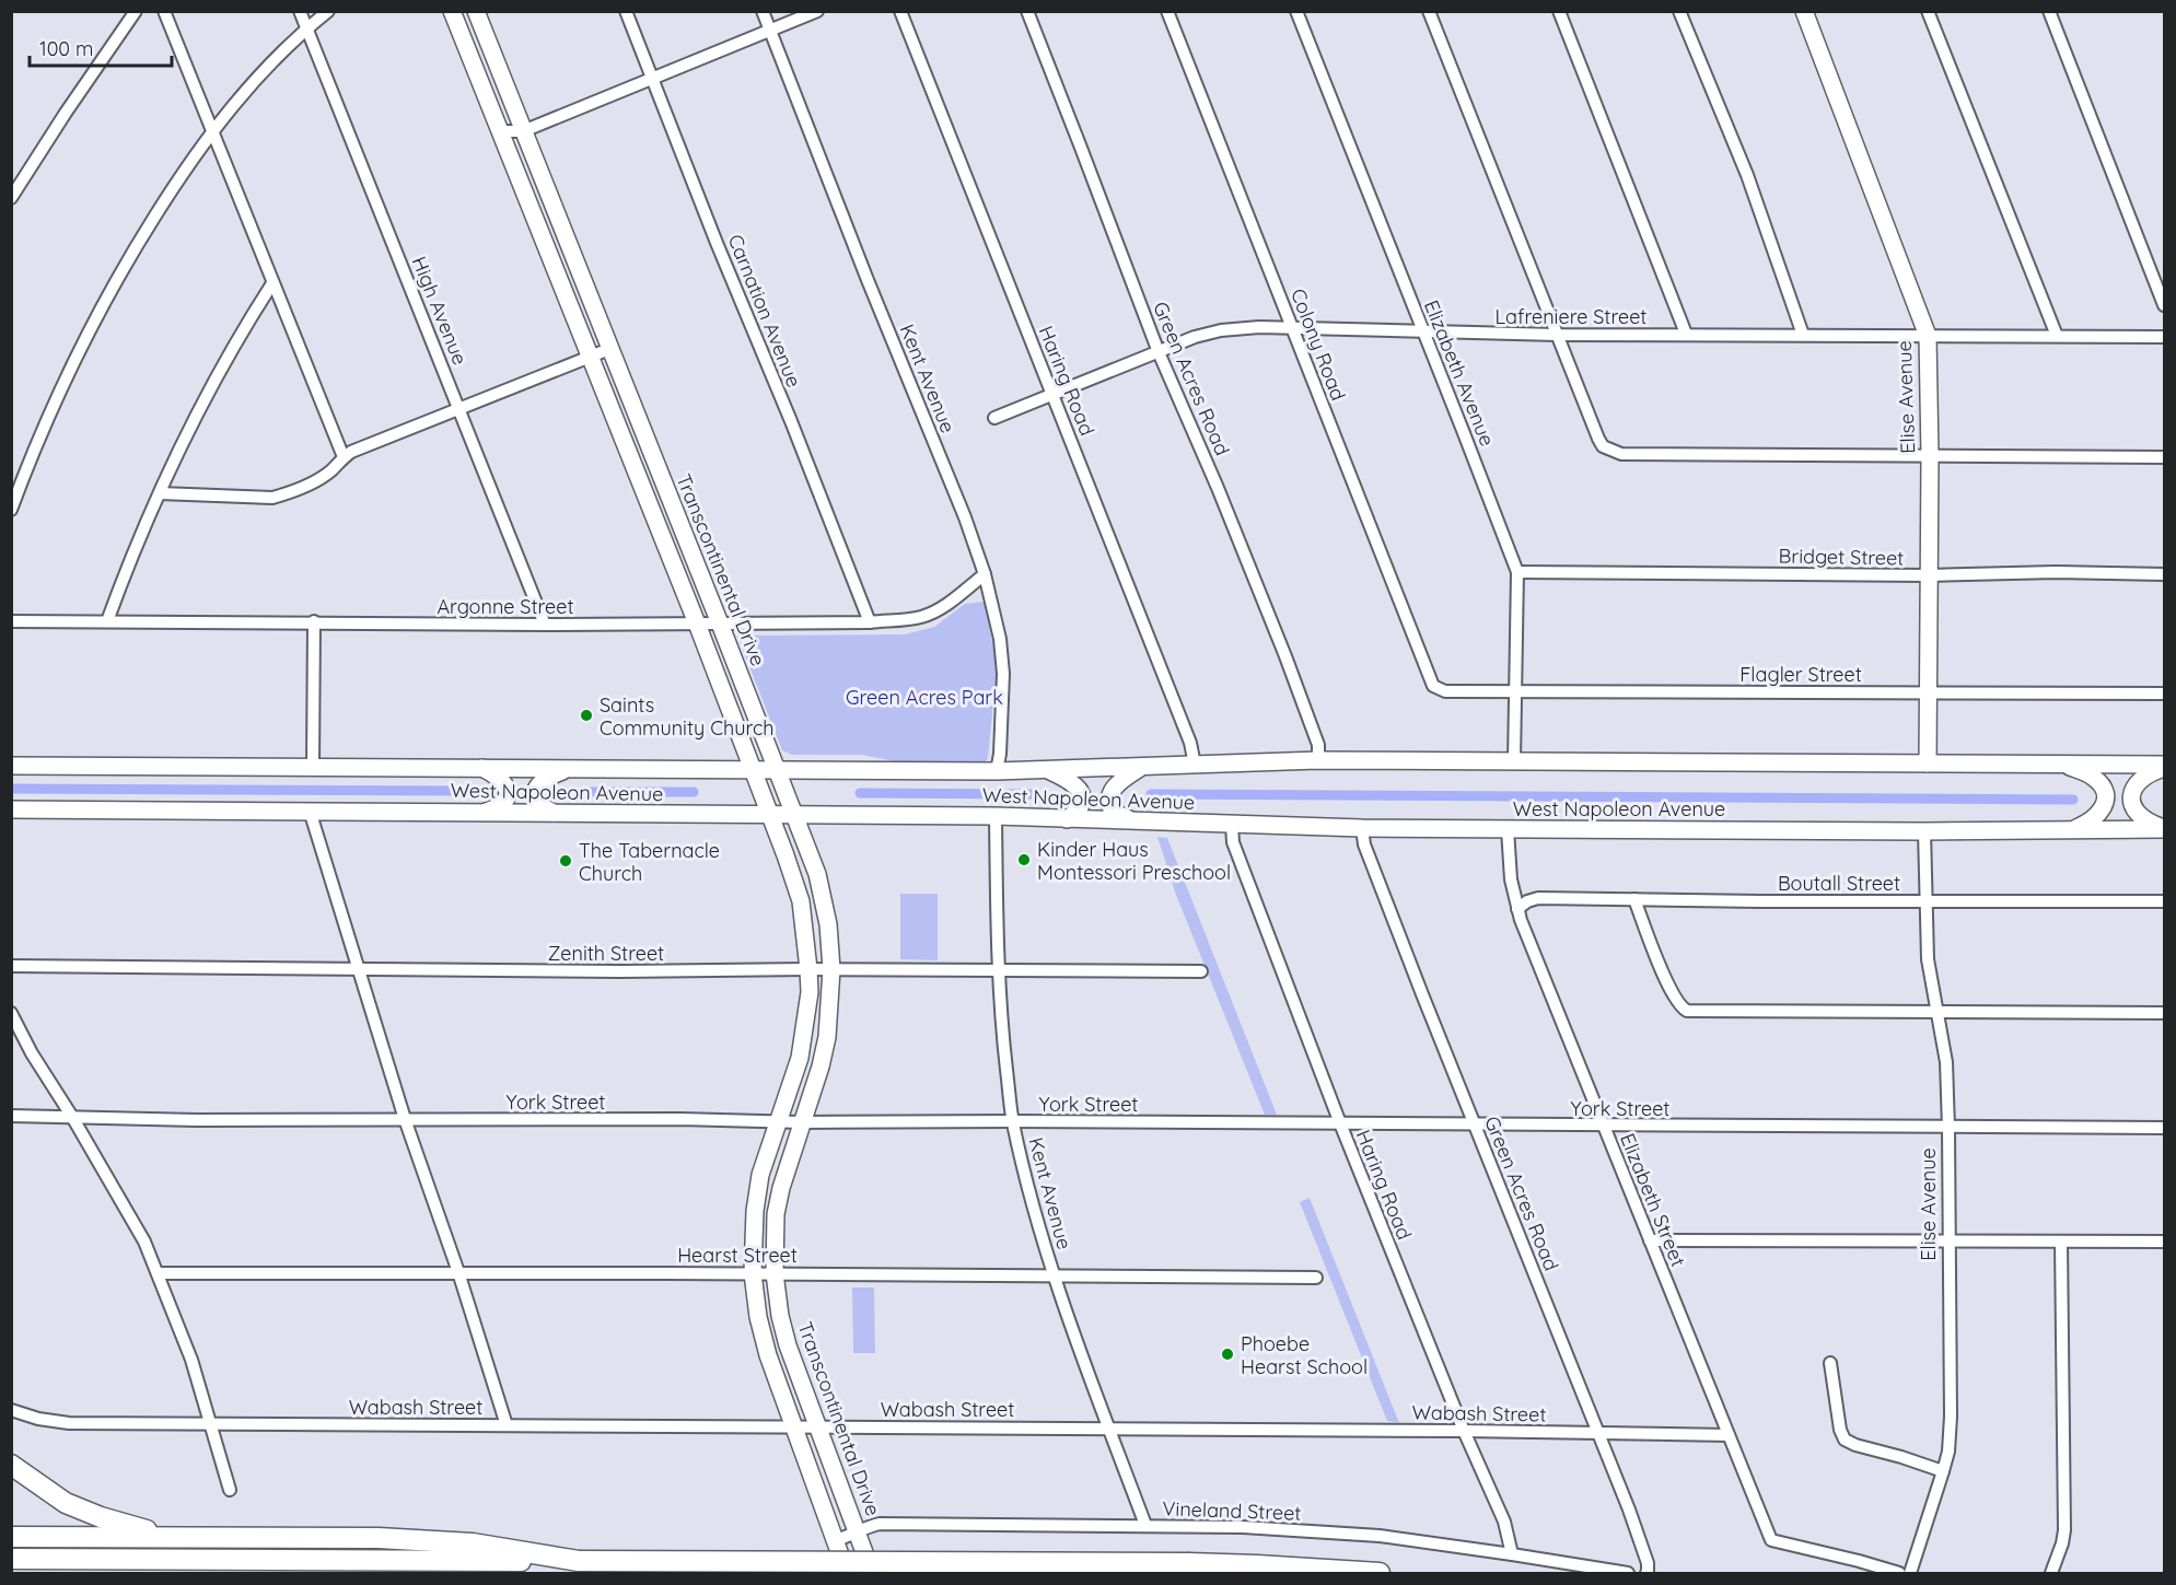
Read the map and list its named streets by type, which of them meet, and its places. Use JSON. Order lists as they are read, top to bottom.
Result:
{
  "streets": {
    "main road": ["Elise Avenue", "Transcontinental Drive", "West Napoleon Avenue"],
    "street": [
      "High Avenue",
      "Carnation Avenue",
      "Lafreniere Street",
      "Colony Road",
      "Elizabeth Avenue",
      "Kent Avenue",
      "Green Acres Road",
      "Haring Road",
      "Bridget Street",
      "Argonne Street",
      "Flagler Street",
      "Boutall Street",
      "Zenith Street",
      "York Street",
      "Elizabeth Street",
      "Hearst Street",
      "Wabash Street",
      "Vineland Street"
    ]
  },
  "crossings": [
    ["High Avenue", "Argonne Street"],
    ["Carnation Avenue", "Argonne Street"],
    ["Lafreniere Street", "Colony Road"],
    ["Lafreniere Street", "Elizabeth Avenue"],
    ["Lafreniere Street", "Green Acres Road"],
    ["Lafreniere Street", "Haring Road"],
    ["Lafreniere Street", "Elise Avenue"],
    ["Colony Road", "Flagler Street"],
    ["Elizabeth Avenue", "Bridget Street"],
    ["Elizabeth Avenue", "Flagler Street"],
    ["Elizabeth Avenue", "West Napoleon Avenue"],
    ["Kent Avenue", "Argonne Street"],
    ["Kent Avenue", "West Napoleon Avenue"],
    ["Kent Avenue", "Zenith Street"],
    ["Kent Avenue", "York Street"],
    ["Kent Avenue", "Hearst Street"],
    ["Kent Avenue", "Wabash Street"],
    ["Kent Avenue", "Vineland Street"],
    ["Green Acres Road", "West Napoleon Avenue"],
    ["Green Acres Road", "York Street"],
    ["Green Acres Road", "Wabash Street"],
    ["Haring Road", "West Napoleon Avenue"],
    ["Haring Road", "York Street"],
    ["Haring Road", "Wabash Street"],
    ["Haring Road", "Vineland Street"],
    ["Elise Avenue", "Bridget Street"],
    ["Elise Avenue", "Flagler Street"],
    ["Elise Avenue", "West Napoleon Avenue"],
    ["Elise Avenue", "Boutall Street"],
    ["Elise Avenue", "York Street"],
    ["Transcontinental Drive", "Argonne Street"],
    ["Transcontinental Drive", "West Napoleon Avenue"],
    ["Transcontinental Drive", "Zenith Street"],
    ["Transcontinental Drive", "York Street"],
    ["Transcontinental Drive", "Hearst Street"],
    ["Transcontinental Drive", "Wabash Street"],
    ["Transcontinental Drive", "Vineland Street"],
    ["West Napoleon Avenue", "Elizabeth Street"],
    ["Boutall Street", "Elizabeth Street"],
    ["York Street", "Elizabeth Street"],
    ["Elizabeth Street", "Wabash Street"]
  ],
  "parks": ["Green Acres Park"],
  "places": [
    "Saints Community Church",
    "Kinder Haus Montessori Preschool",
    "The Tabernacle Church",
    "Phoebe Hearst School"
  ],
  "scale_bar": "100 m"
}
